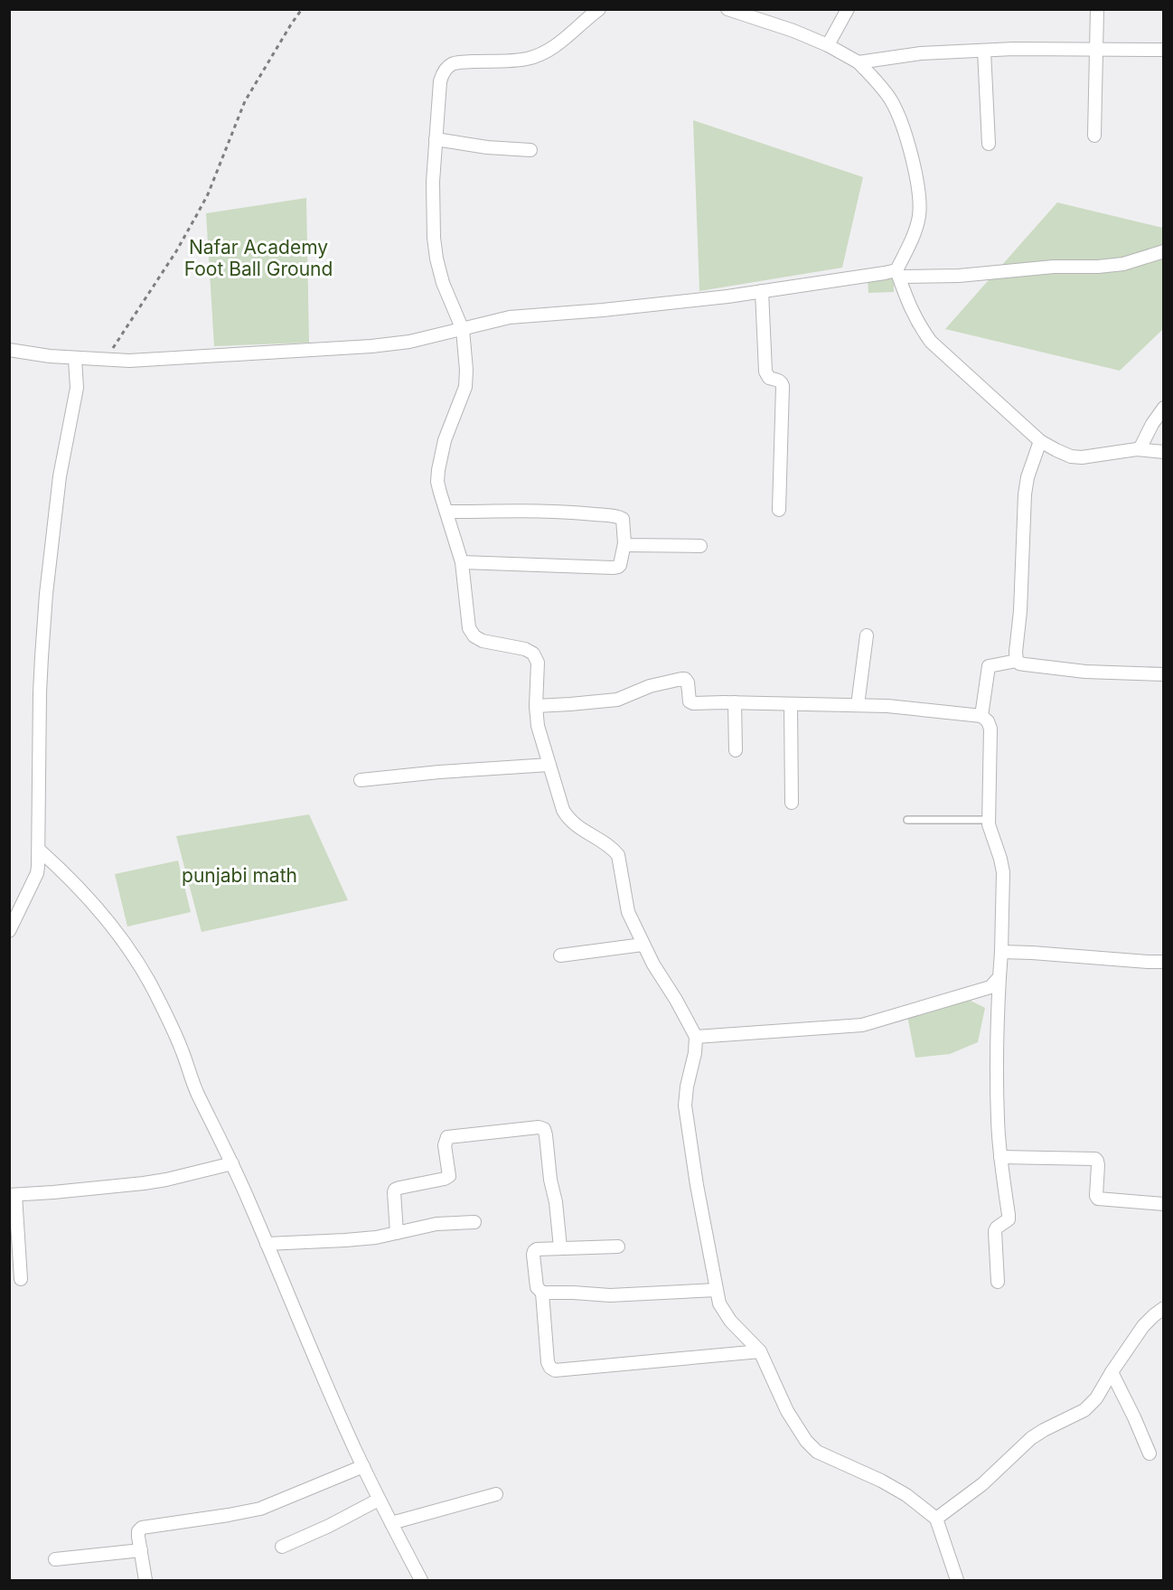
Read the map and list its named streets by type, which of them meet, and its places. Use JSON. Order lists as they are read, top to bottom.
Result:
{
  "parks": ["Nafar Academy Foot Ball Ground", "punjabi math"]
}
